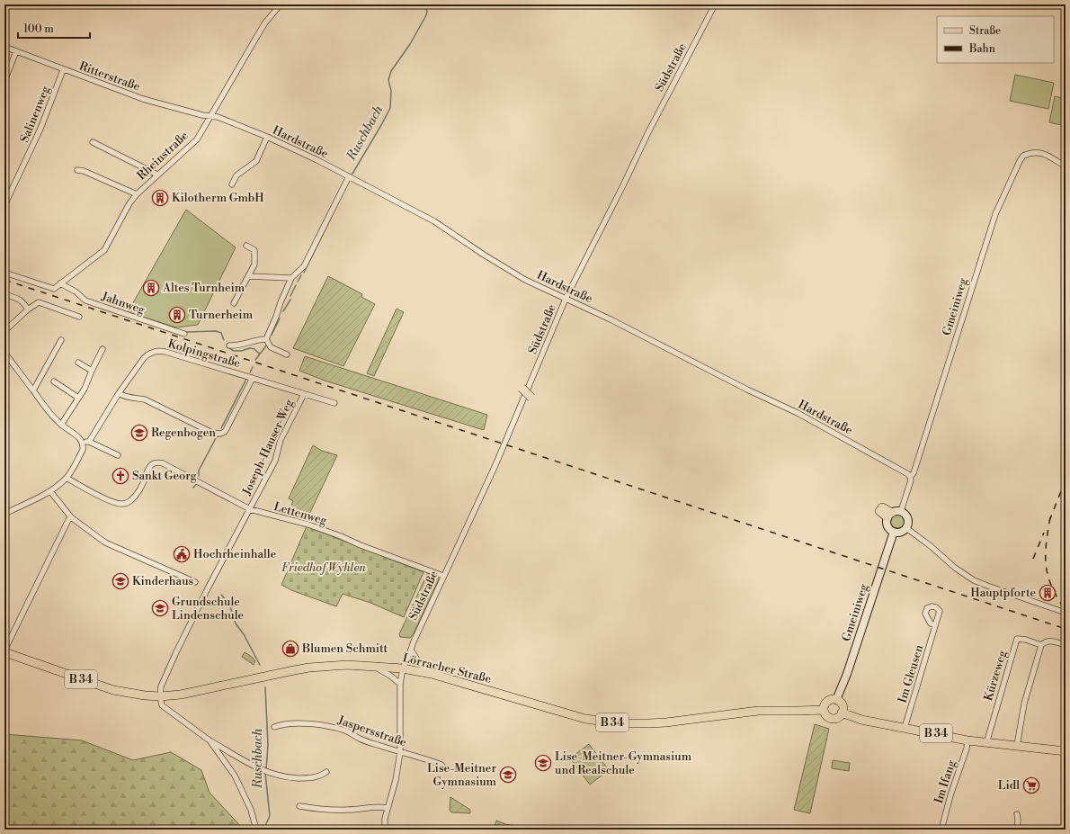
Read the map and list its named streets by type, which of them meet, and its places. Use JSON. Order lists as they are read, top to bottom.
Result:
{
  "streets": {
    "main road": ["Lörracher Straße", "B 34"],
    "street": [
      "Südstraße",
      "Ritterstraße",
      "Salinenweg",
      "Hardstraße",
      "Rheinstraße",
      "Jahnweg",
      "Gmeiniweg",
      "Kolpingstraße",
      "Joseph-Hauser-Weg",
      "Lettenweg",
      "Im Gleusen",
      "Kürzeweg",
      "Jaspersstraße",
      "Im Ifang"
    ]
  },
  "crossings": [
    ["Südstraße", "Hardstraße"],
    ["Südstraße", "Lettenweg"],
    ["Südstraße", "Lörracher Straße"],
    ["Südstraße", "Jaspersstraße"],
    ["Ritterstraße", "Salinenweg"],
    ["Ritterstraße", "Hardstraße"],
    ["Ritterstraße", "Rheinstraße"],
    ["Hardstraße", "Rheinstraße"],
    ["Hardstraße", "Gmeiniweg"],
    ["Rheinstraße", "Jahnweg"],
    ["Gmeiniweg", "Lörracher Straße"],
    ["Gmeiniweg", "B 34"],
    ["Kolpingstraße", "Joseph-Hauser-Weg"],
    ["Joseph-Hauser-Weg", "Lettenweg"],
    ["Joseph-Hauser-Weg", "Lörracher Straße"],
    ["Lörracher Straße", "B 34"],
    ["Im Gleusen", "B 34"],
    ["Kürzeweg", "B 34"],
    ["B 34", "Im Ifang"]
  ],
  "water": ["Ruschbach"],
  "parks": ["Friedhof Wyhlen"],
  "places": {
    "building": [
      "Kilotherm GmbH",
      "Altes Turnheim",
      "Turnerheim",
      "Hauptpforte"
    ],
    "school or university": [
      "Regenbogen",
      "Kinderhaus",
      "Grundschule Lindenschule",
      "Lise-Meitner-Gymnasium und Realschule",
      "Lise-Meitner Gymnasium"
    ],
    "church": ["Sankt Georg"],
    "public building": ["Hochrheinhalle"],
    "shop": ["Blumen Schmitt"],
    "supermarket": ["Lidl"]
  },
  "legend": ["Straße", "Bahn"],
  "scale_bar": "100 m"
}
